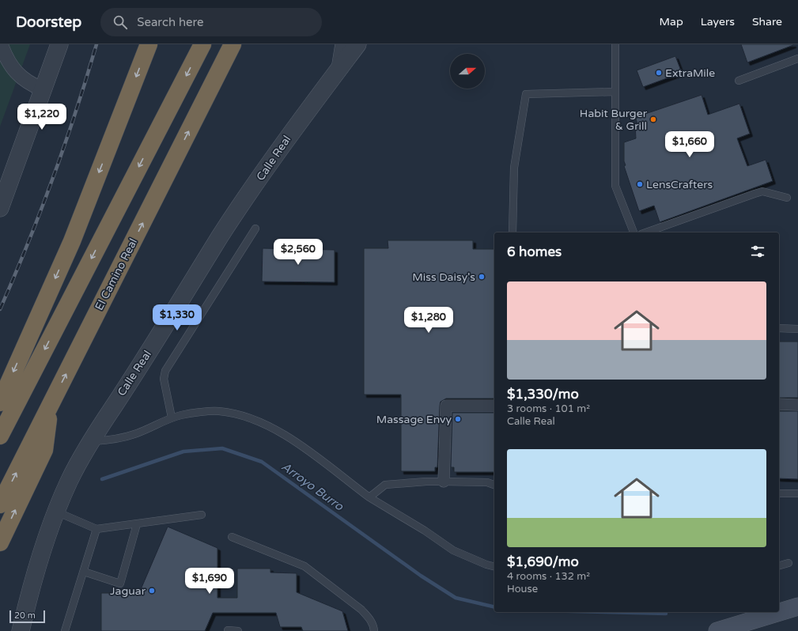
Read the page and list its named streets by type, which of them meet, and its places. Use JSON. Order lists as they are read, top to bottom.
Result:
{
  "streets": {
    "highway": ["El Camino Real"],
    "street": ["Calle Real"]
  },
  "water": ["Arroyo Burro"],
  "places": [
    "ExtraMile",
    "Habit Burger & Grill",
    "LensCrafters",
    "Miss Daisy's",
    "Massage Envy",
    "Jaguar"
  ],
  "scale_bar": "20 m",
  "north": "right",
  "page": {
    "header": "Doorstep",
    "search": "Search here",
    "nav": ["Map", "Layers", "Share"],
    "price": [
      "$1,220",
      "$1,660",
      "$2,560",
      "$1,330",
      "$1,280",
      "$1,690"
    ],
    "heading": "6 homes",
    "list": [
      {
        "name": "$1,330/mo",
        "note": "3 rooms · 101 m² · Calle Real"
      },
      {
        "name": "$1,690/mo",
        "note": "4 rooms · 132 m² · House"
      }
    ],
    "scale": "20 m"
  }
}
